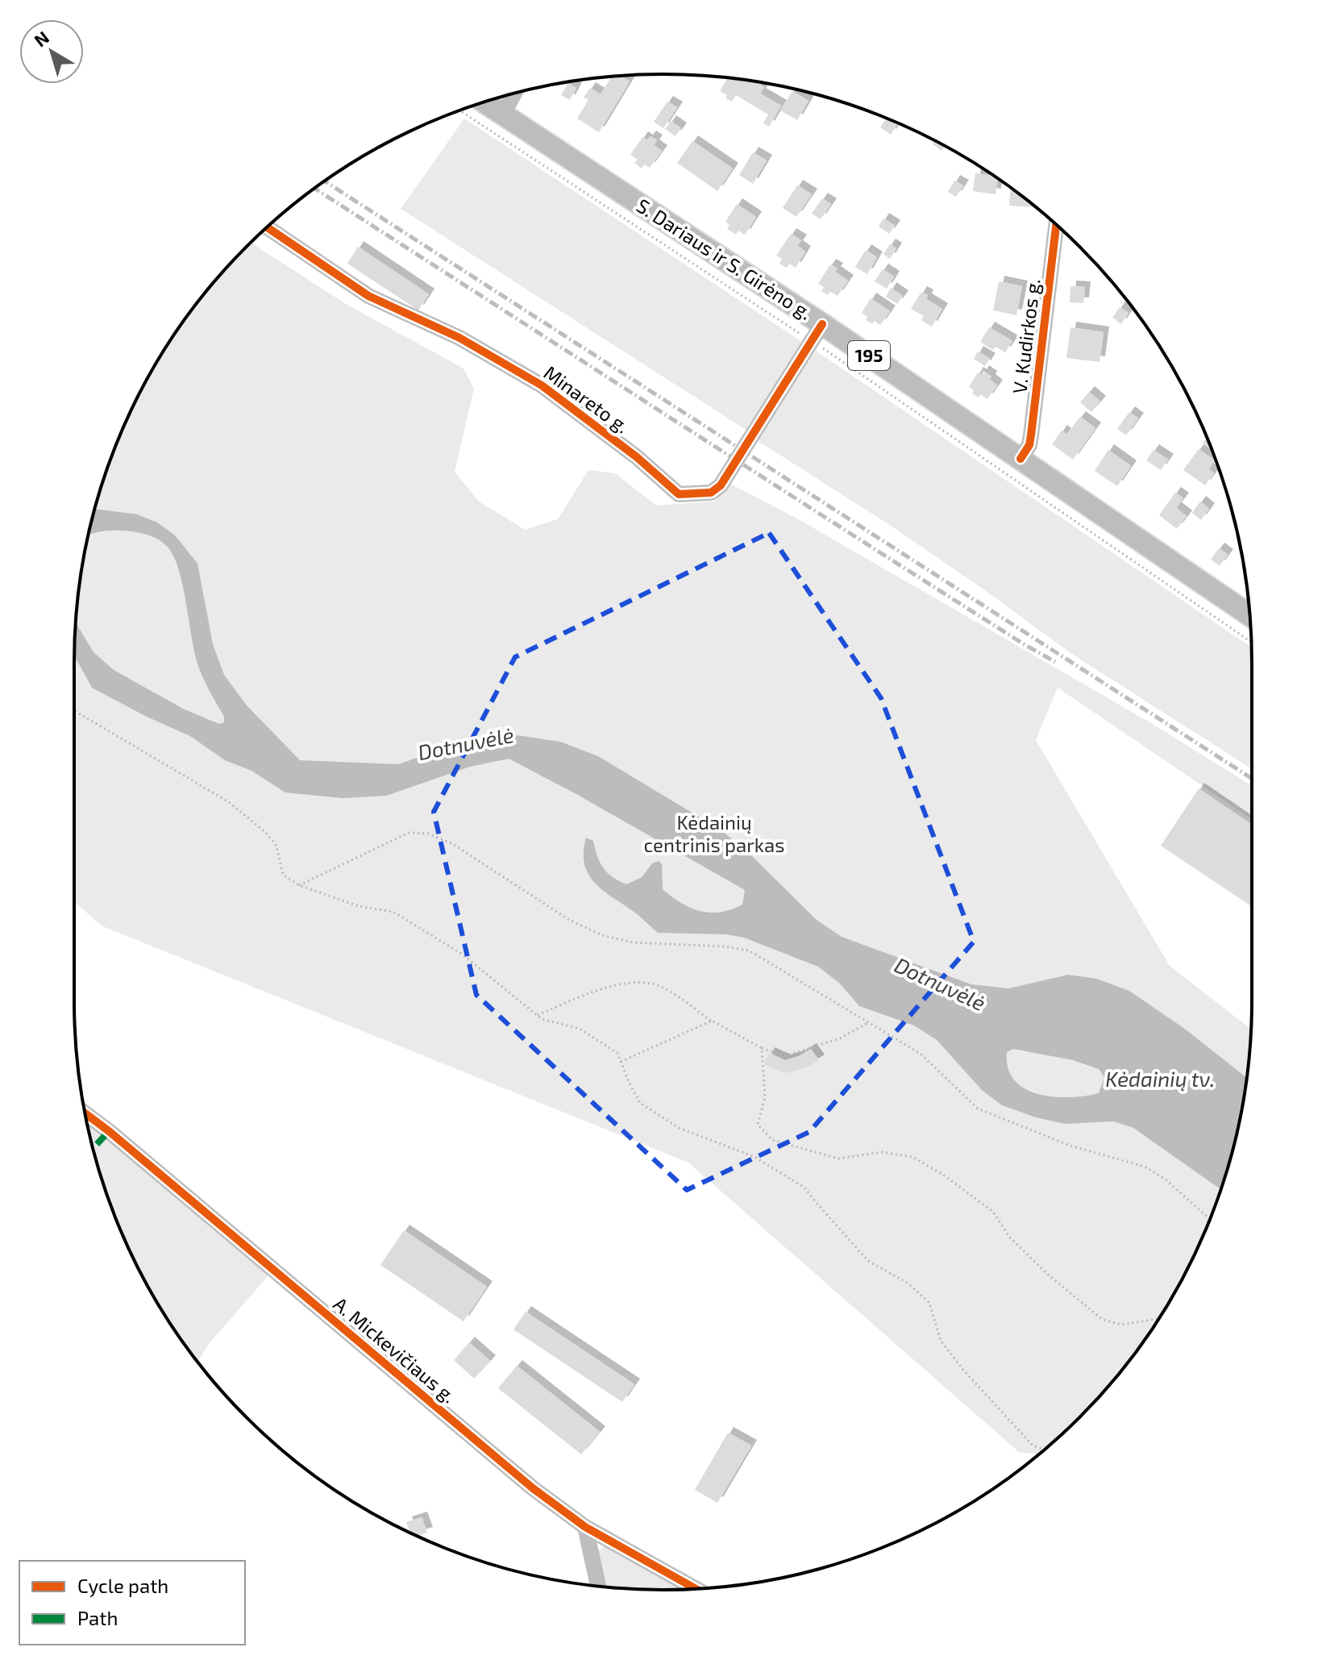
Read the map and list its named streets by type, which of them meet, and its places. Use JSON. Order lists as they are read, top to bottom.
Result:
{
  "streets": {
    "main road": ["S. Dariaus ir S. Girėno g.", "195"],
    "street": ["V. Kudirkos g.", "Minareto g.", "A. Mickevičiaus g."]
  },
  "crossings": [
    ["S. Dariaus ir S. Girėno g.", "V. Kudirkos g."],
    ["S. Dariaus ir S. Girėno g.", "Minareto g."]
  ],
  "water": ["Dotnuvėlė", "Kėdainių tv."],
  "parks": ["Kėdainių centrinis parkas"],
  "legend": ["Cycle path", "Path"],
  "north": "top left"
}
